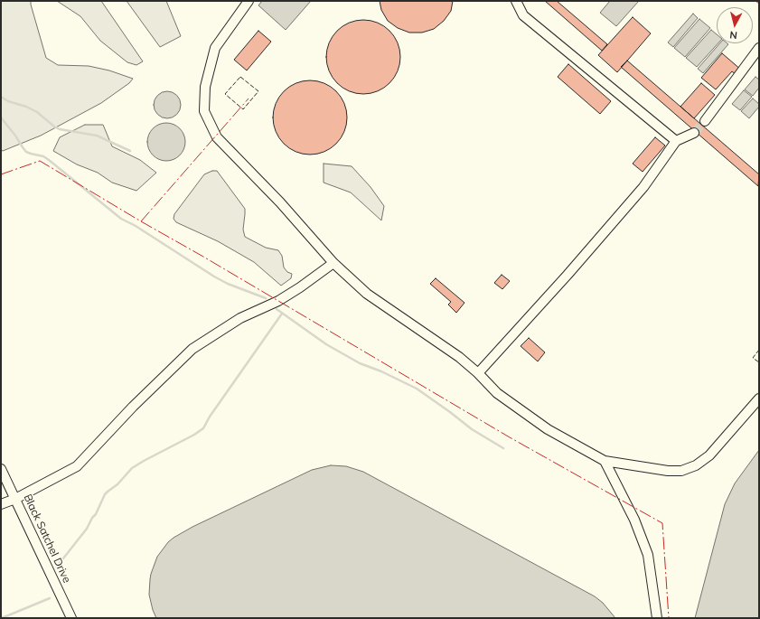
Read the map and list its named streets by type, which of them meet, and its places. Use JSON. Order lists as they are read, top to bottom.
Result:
{
  "streets": {
    "street": ["Black Satchel Drive"]
  },
  "north": "bottom"
}
